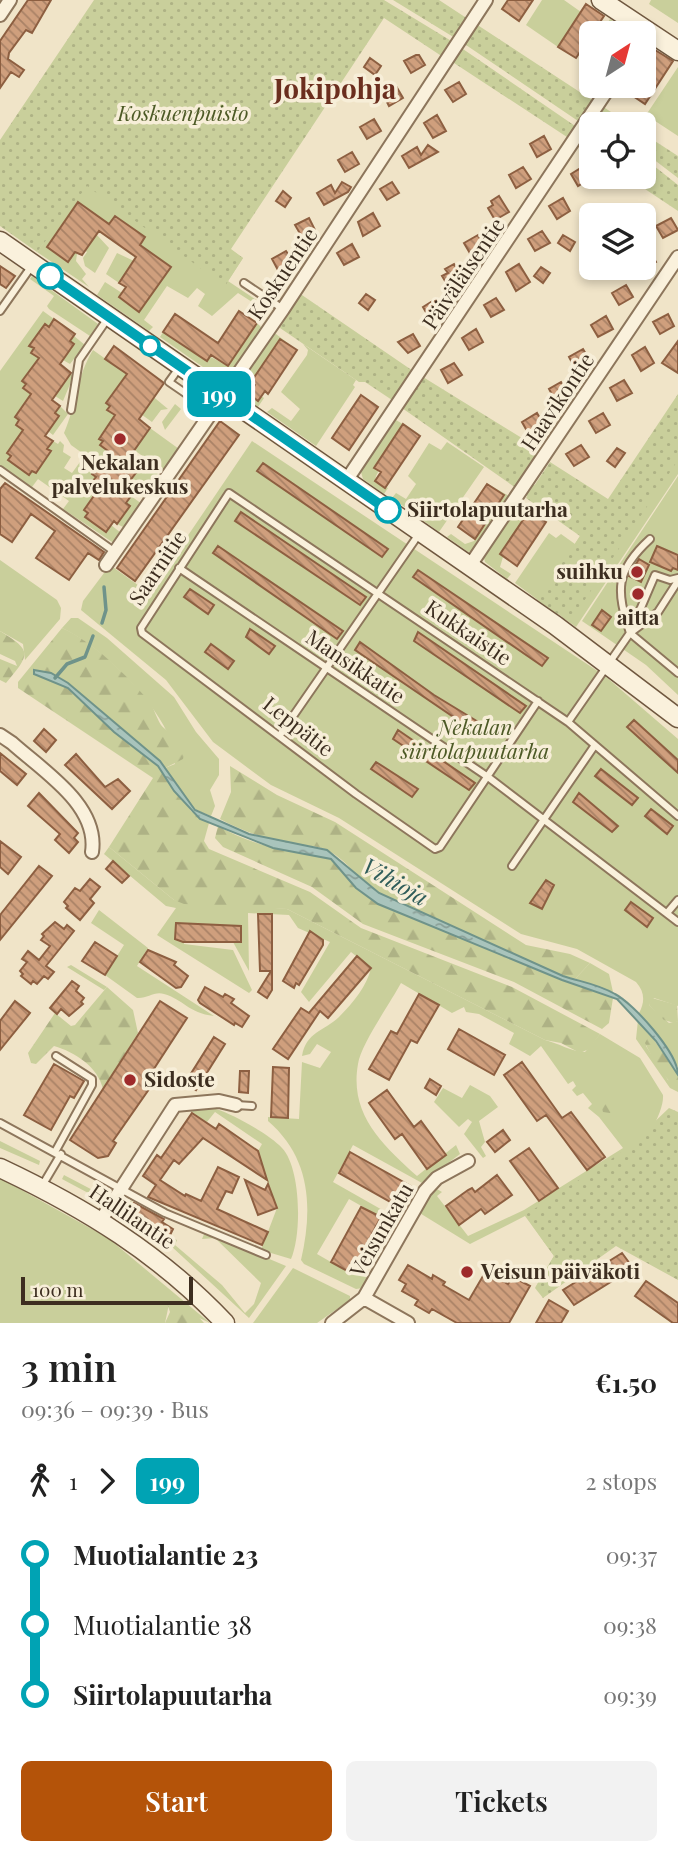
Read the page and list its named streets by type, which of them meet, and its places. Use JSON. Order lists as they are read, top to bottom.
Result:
{
  "streets": {
    "street": [
      "Koskuentie",
      "Päiväläisentie",
      "Haavikontie",
      "Hallilantie",
      "Veisunkatu"
    ],
    "lane": [
      "Saarnitie",
      "Kukkaistie",
      "Mansikkatie",
      "Leppätie"
    ]
  },
  "crossings": [
    ["Saarnitie", "Kukkaistie"],
    ["Saarnitie", "Mansikkatie"],
    ["Saarnitie", "Leppätie"],
    ["Mansikkatie", "Leppätie"]
  ],
  "districts": ["Jokipohja"],
  "water": ["Vihioja"],
  "parks": ["Koskuenpuisto", "Nekalan siirtolapuutarha"],
  "places": [
    "Nekalan palvelukeskus",
    "Siirtolapuutarha",
    "suihku",
    "aitta",
    "Sidoste",
    "Veisun päiväkoti"
  ],
  "lines": ["bus line 199"],
  "scale_bar": "100 m",
  "north": "top right",
  "page": {
    "on_map": "199",
    "scale": "100 m",
    "heading": ["3 min", "09:36 – 09:39 · Bus", "€1.50"],
    "legs": ["1", "199", "2 stops"],
    "list": [
      {
        "name": "Muotialantie 23",
        "value": "09:37"
      },
      {
        "name": "Muotialantie 38",
        "value": "09:38"
      },
      {
        "name": "Siirtolapuutarha",
        "value": "09:39"
      }
    ],
    "buttons": ["Start", "Tickets"]
  }
}
